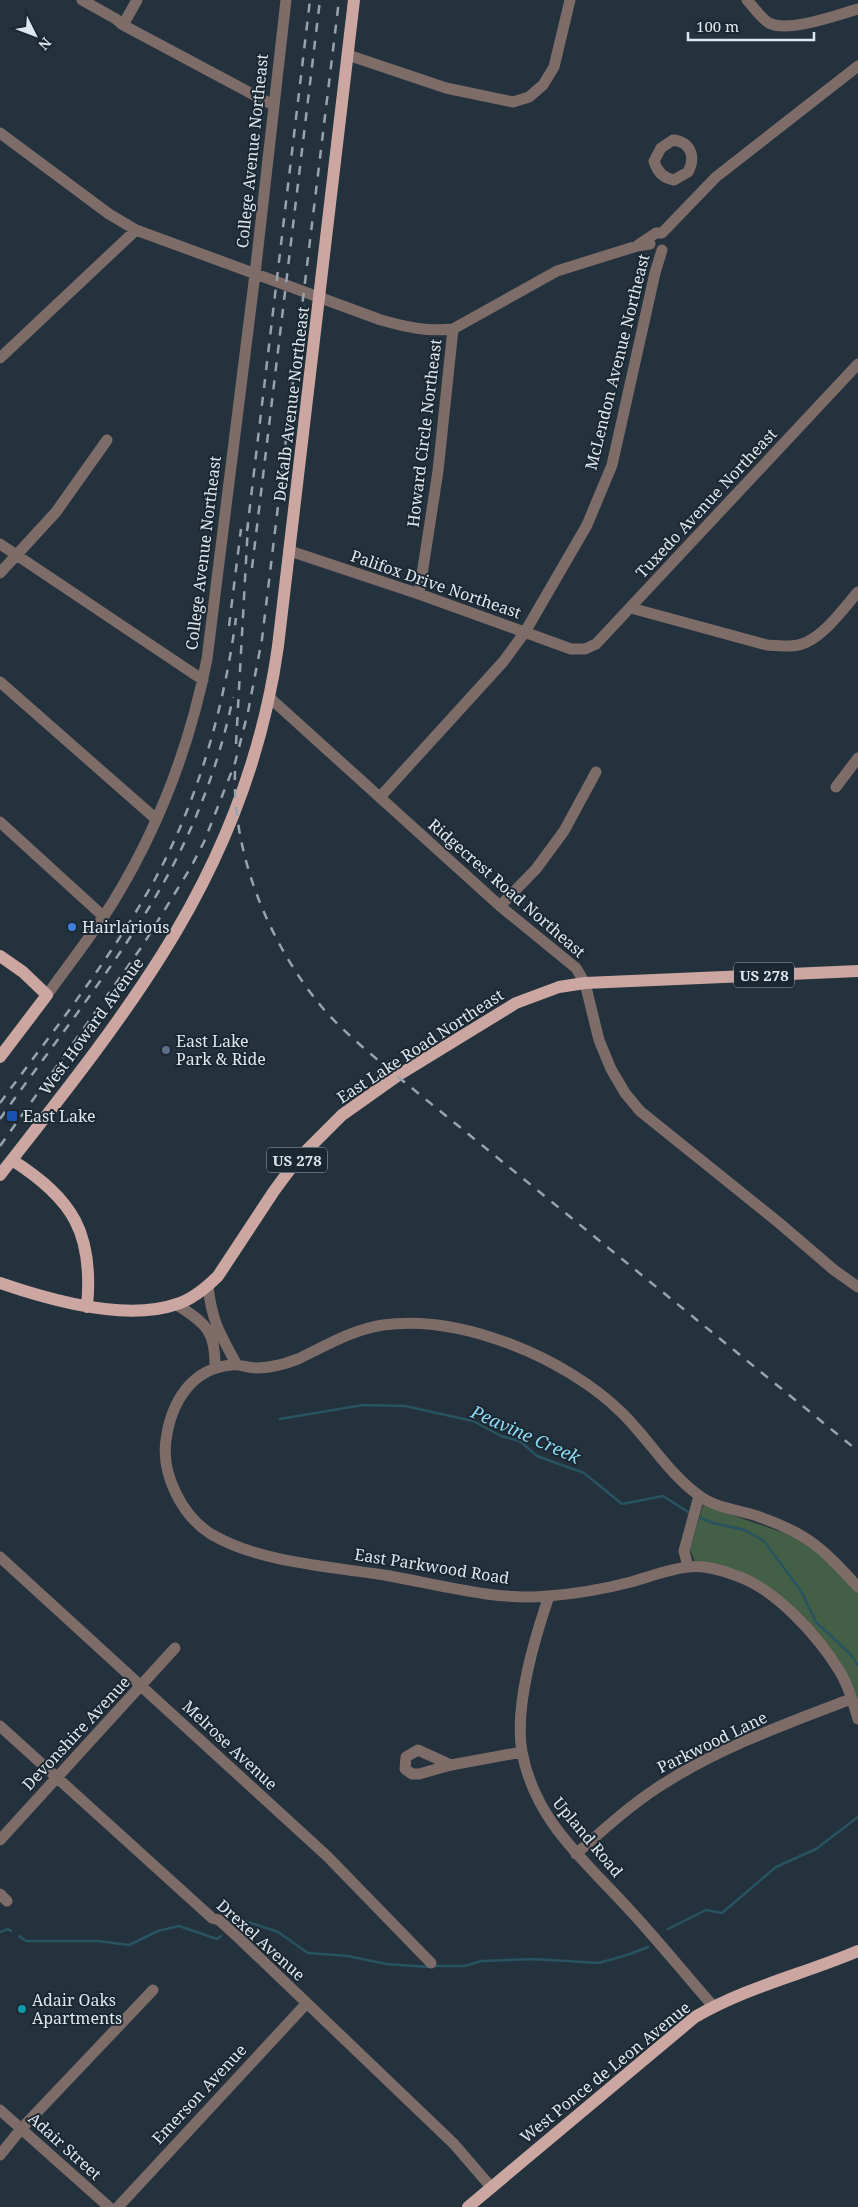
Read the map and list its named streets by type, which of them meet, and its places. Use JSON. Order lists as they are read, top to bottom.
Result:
{
  "streets": {
    "main road": [
      "College Avenue Northeast",
      "DeKalb Avenue Northeast",
      "US 278",
      "West Howard Avenue",
      "East Lake Road Northeast",
      "West Ponce de Leon Avenue"
    ],
    "street": [
      "McLendon Avenue Northeast",
      "Howard Circle Northeast",
      "Tuxedo Avenue Northeast",
      "Palifox Drive Northeast",
      "Ridgecrest Road Northeast",
      "East Parkwood Road",
      "Devonshire Avenue",
      "Parkwood Lane",
      "Melrose Avenue",
      "Upland Road",
      "Drexel Avenue",
      "Emerson Avenue",
      "Adair Street"
    ]
  },
  "crossings": [
    ["McLendon Avenue Northeast", "Howard Circle Northeast"],
    ["McLendon Avenue Northeast", "Palifox Drive Northeast"],
    ["McLendon Avenue Northeast", "Ridgecrest Road Northeast"],
    ["DeKalb Avenue Northeast", "Palifox Drive Northeast"],
    ["DeKalb Avenue Northeast", "Ridgecrest Road Northeast"],
    ["DeKalb Avenue Northeast", "West Howard Avenue"],
    ["Howard Circle Northeast", "Palifox Drive Northeast"],
    ["Tuxedo Avenue Northeast", "Palifox Drive Northeast"],
    ["Ridgecrest Road Northeast", "East Lake Road Northeast"],
    ["East Parkwood Road", "Parkwood Lane"],
    ["East Parkwood Road", "Upland Road"],
    ["Devonshire Avenue", "Melrose Avenue"],
    ["Devonshire Avenue", "Drexel Avenue"],
    ["Parkwood Lane", "Upland Road"],
    ["Upland Road", "West Ponce de Leon Avenue"],
    ["Drexel Avenue", "West Ponce de Leon Avenue"],
    ["Drexel Avenue", "Emerson Avenue"]
  ],
  "water": ["Peavine Creek"],
  "places": {
    "other": ["Hairlarious", "East Lake Park & Ride", "Adair Oaks Apartments"],
    "transit": ["East Lake"]
  },
  "scale_bar": "100 m",
  "north": "bottom right"
}
